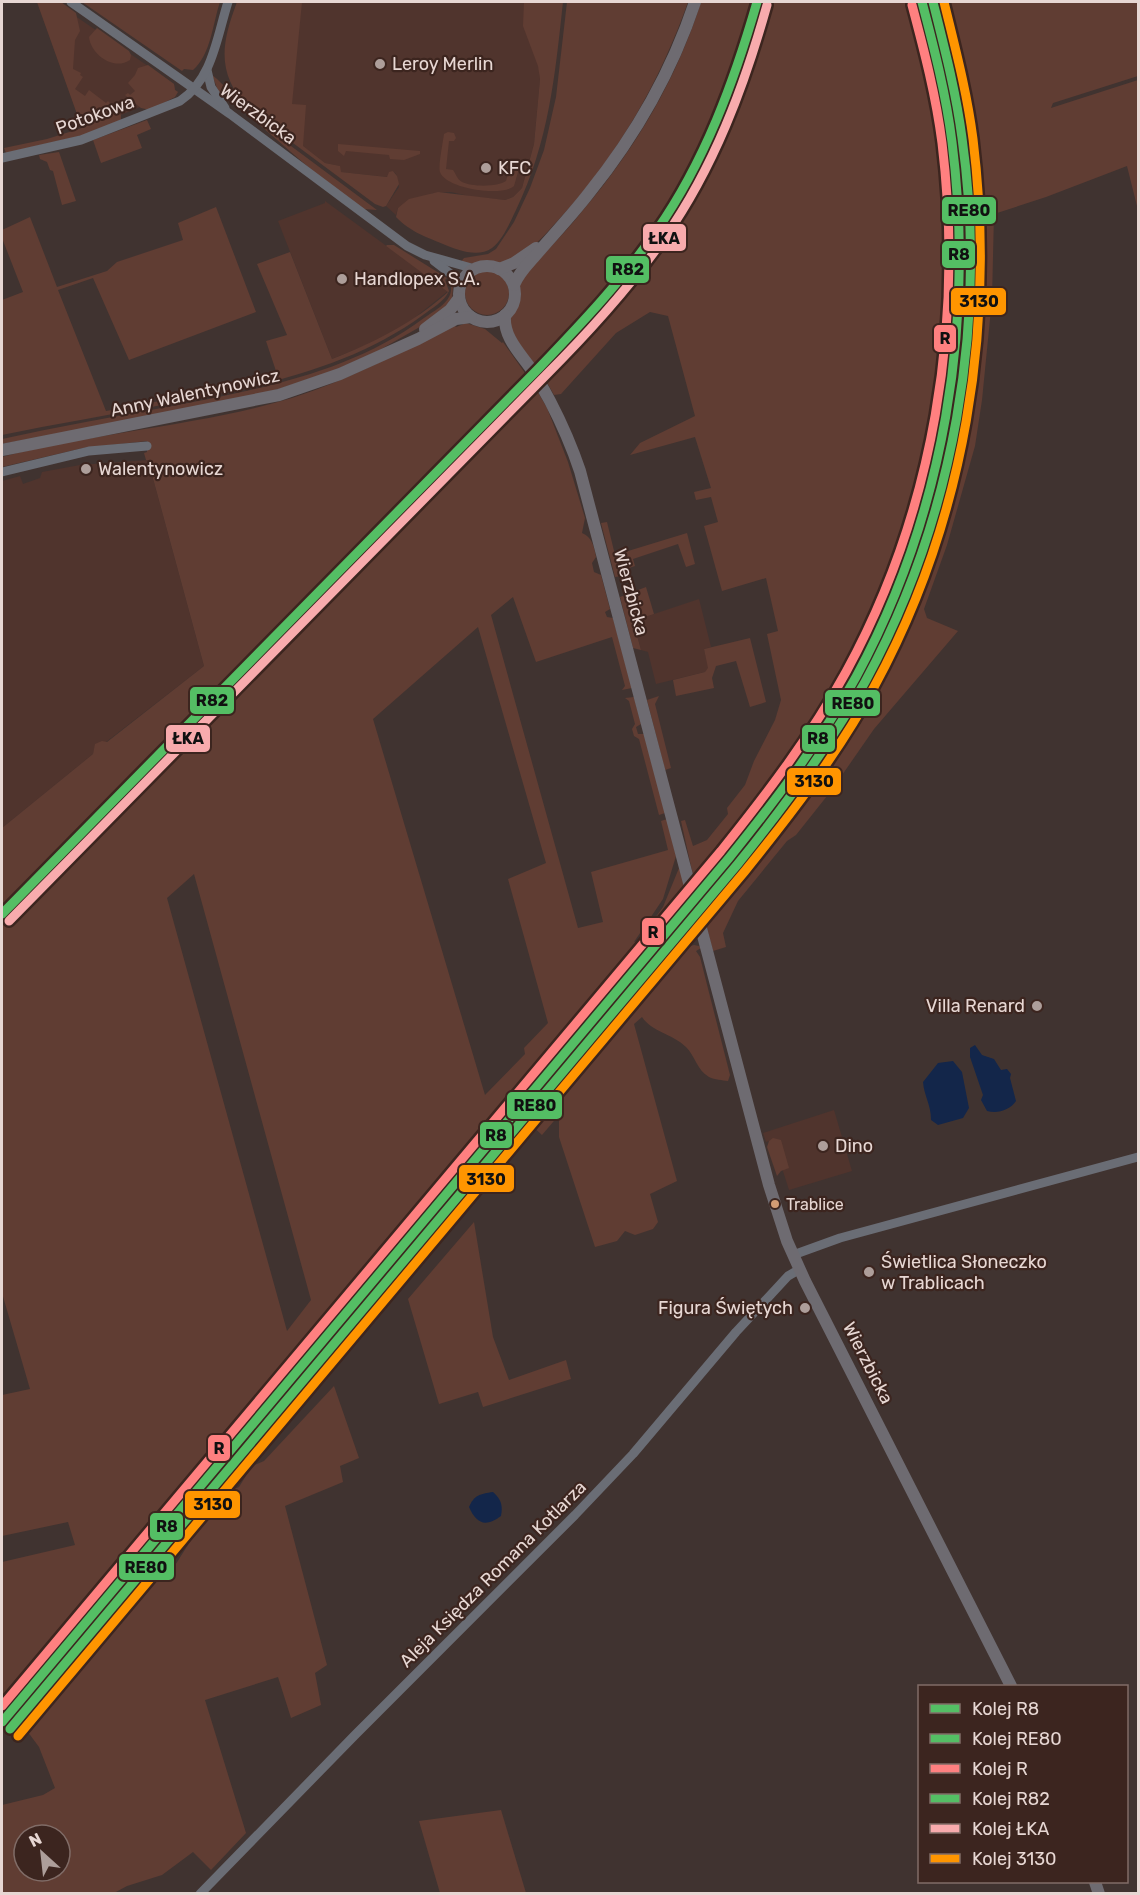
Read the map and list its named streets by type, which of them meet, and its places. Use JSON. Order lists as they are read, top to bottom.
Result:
{
  "streets": {
    "main road": ["Wierzbicka", "Anny Walentynowicz"],
    "street": ["Potokowa", "Aleja Księdza Romana Kotlarza"]
  },
  "crossings": [
    ["Wierzbicka", "Potokowa"],
    ["Wierzbicka", "Anny Walentynowicz"],
    ["Wierzbicka", "Aleja Księdza Romana Kotlarza"]
  ],
  "places": [
    "Leroy Merlin",
    "KFC",
    "Handlopex S.A.",
    "Walentynowicz",
    "Villa Renard",
    "Dino",
    "Trablice",
    "Świetlica Słoneczko w Trablicach",
    "Figura Świętych"
  ],
  "lines": [
    "rail line R8",
    "rail line RE80",
    "rail line R82",
    "rail line 3130",
    "rail line R",
    "rail line ŁKA"
  ],
  "legend": [
    "Kolej R8",
    "Kolej RE80",
    "Kolej R",
    "Kolej R82",
    "Kolej ŁKA",
    "Kolej 3130"
  ],
  "north": "top left"
}
